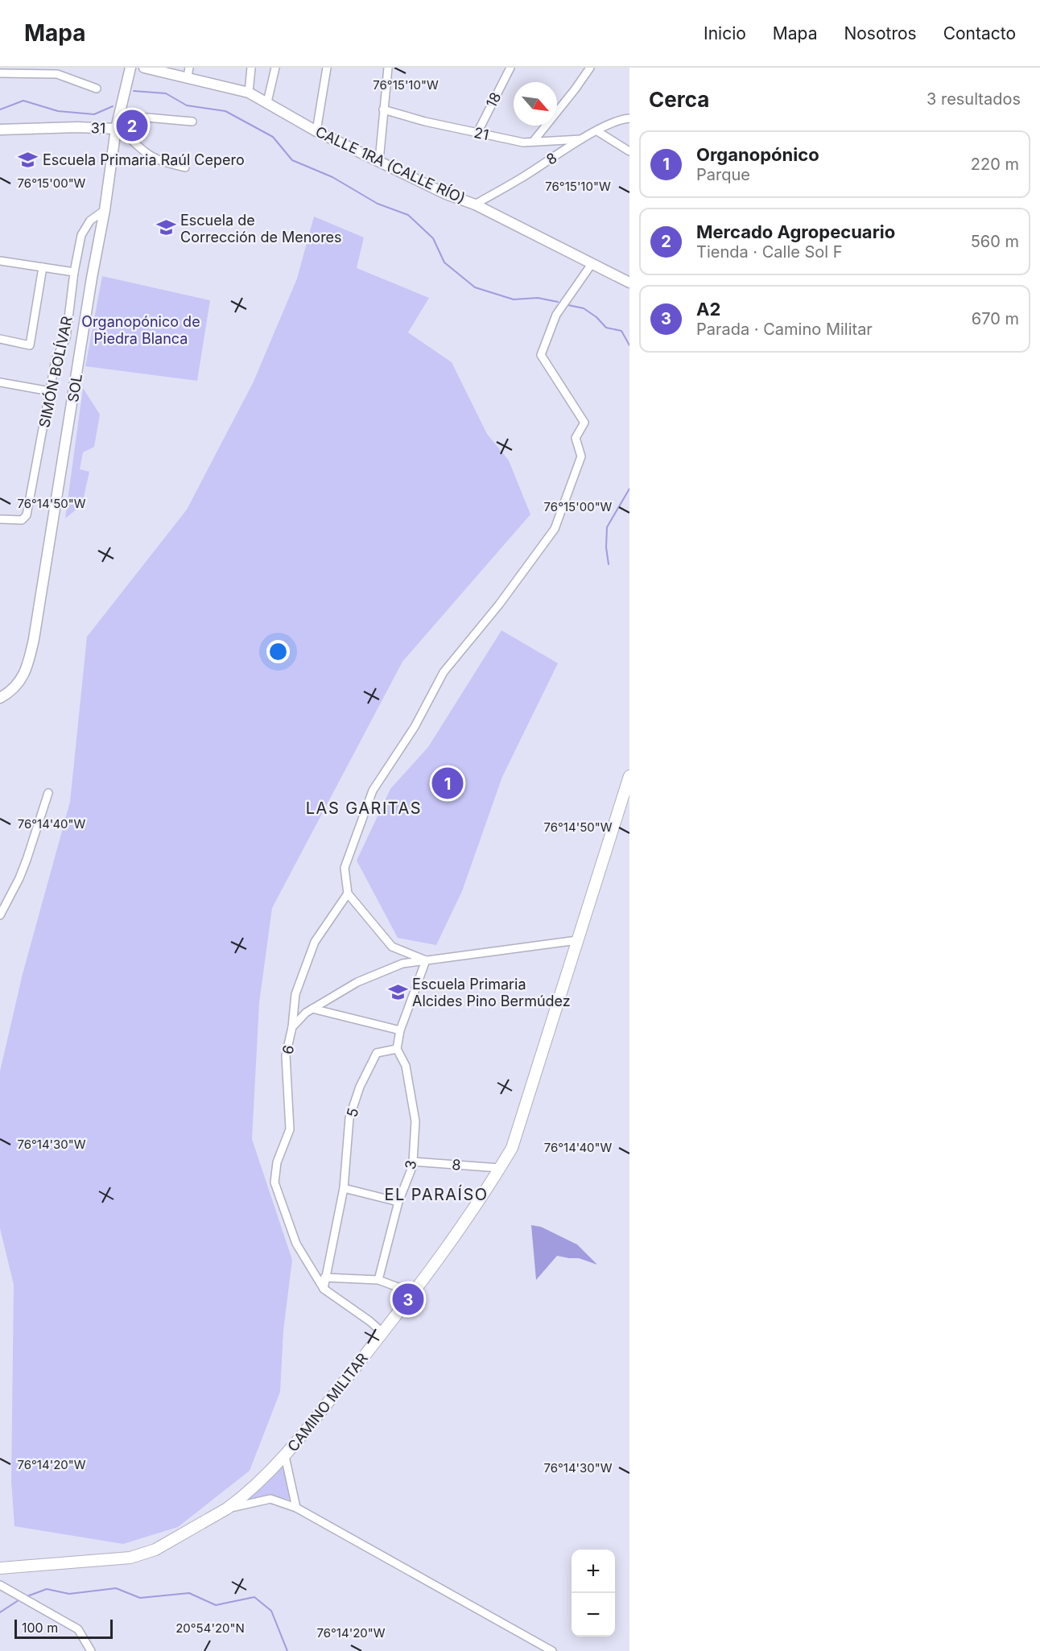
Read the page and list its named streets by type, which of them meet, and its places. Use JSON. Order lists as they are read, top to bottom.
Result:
{
  "streets": {
    "main road": ["CAMINO MILITAR"],
    "street": [
      "18",
      "31",
      "21",
      "8",
      "CALLE 1RA (CALLE RÍO)",
      "SIMÓN BOLÍVAR",
      "SOL",
      "6",
      "5",
      "3"
    ]
  },
  "crossings": [
    ["18", "21"],
    ["31", "SOL"],
    ["21", "8"],
    ["8", "CALLE 1RA (CALLE RÍO)"],
    ["8", "3"],
    ["8", "CAMINO MILITAR"],
    ["SIMÓN BOLÍVAR", "SOL"],
    ["6", "5"],
    ["6", "CAMINO MILITAR"],
    ["5", "3"]
  ],
  "districts": ["LAS GARITAS", "EL PARAÍSO"],
  "parks": ["Organopónico de Piedra Blanca"],
  "places": {
    "school or university": ["Escuela Primaria Raúl Cepero", "Escuela de Corrección de Menores", "Escuela Primaria Alcides Pino Bermúdez"]
  },
  "scale_bar": "100 m",
  "north": "bottom right",
  "page": {
    "header": "Mapa",
    "nav": [
      "Inicio",
      "Mapa",
      "Nosotros",
      "Contacto"
    ],
    "heading": ["Cerca", "3 resultados"],
    "pins": ["2", "1", "3"],
    "list": [
      {
        "mark": "1",
        "name": "Organopónico",
        "note": "Parque",
        "value": "220 m"
      },
      {
        "mark": "2",
        "name": "Mercado Agropecuario",
        "note": "Tienda · Calle Sol F",
        "value": "560 m"
      },
      {
        "mark": "3",
        "name": "A2",
        "note": "Parada · Camino Militar",
        "value": "670 m"
      }
    ],
    "map_buttons": ["+", "−"],
    "scale": "100 m"
  },
  "coordinates": [
    "76°15'10\"W",
    "76°15'00\"W",
    "76°14'50\"W",
    "76°14'40\"W",
    "76°14'30\"W",
    "76°14'20\"W",
    "20°54'20\"N"
  ]
}
